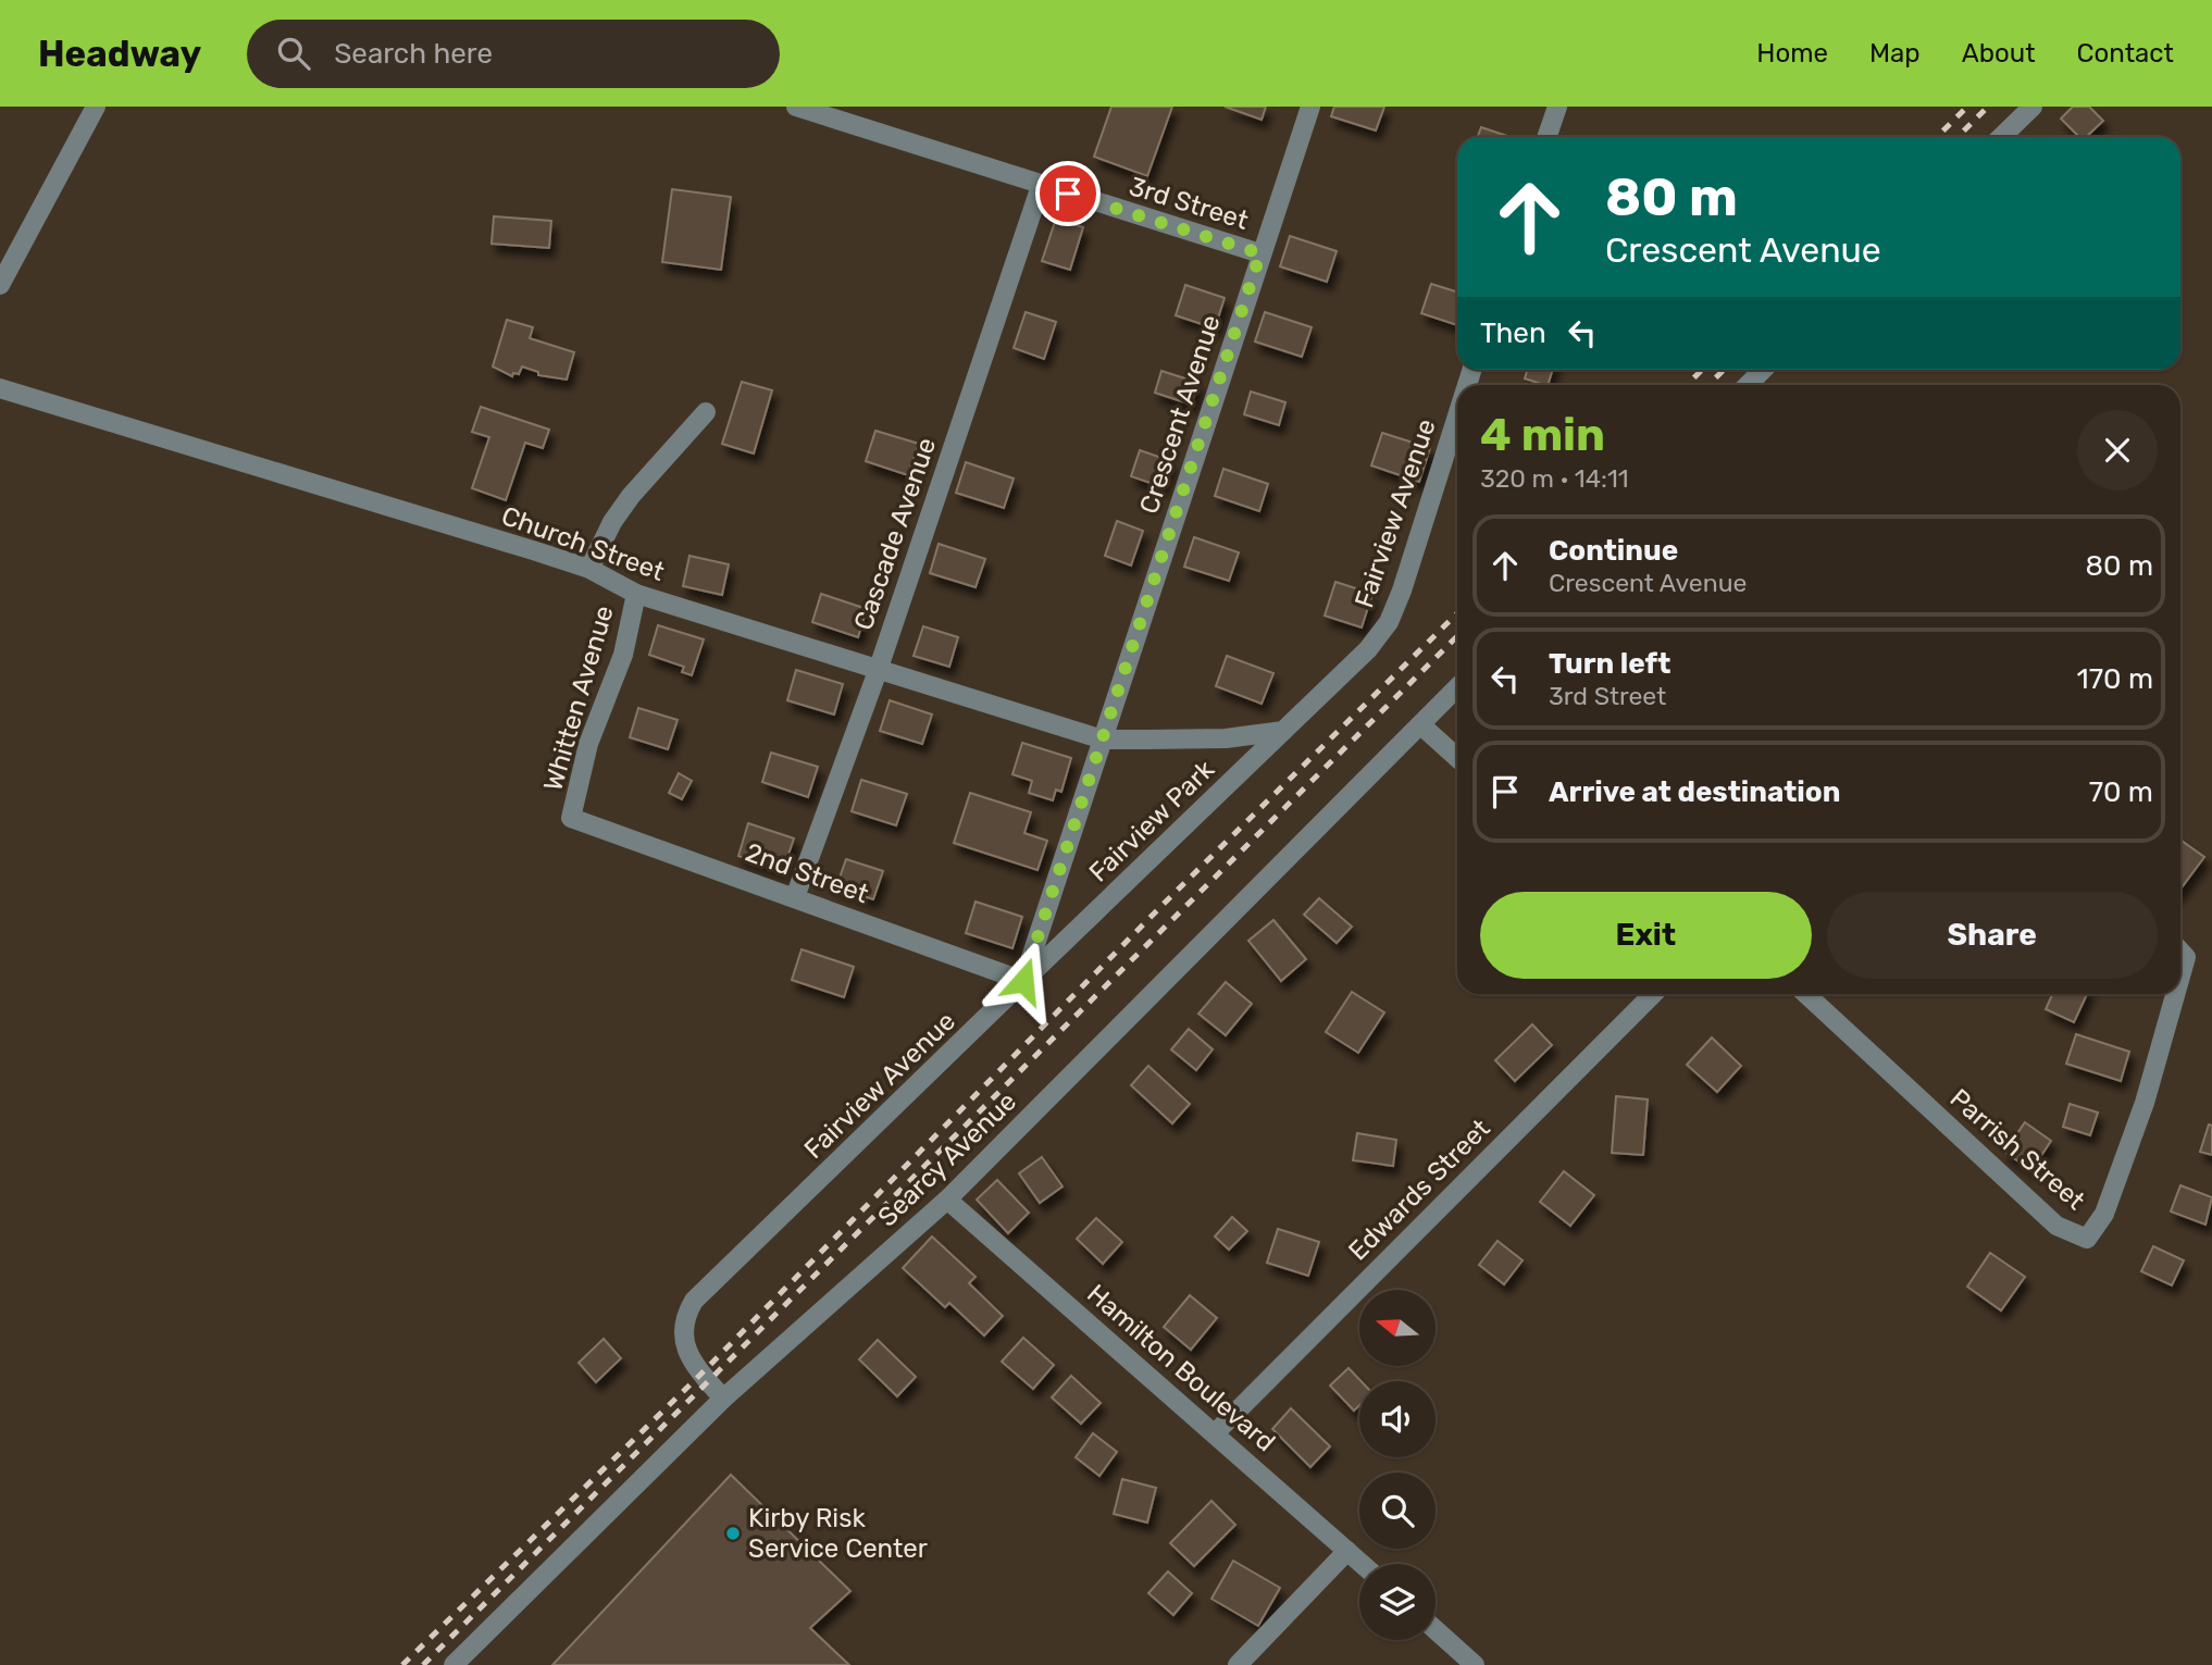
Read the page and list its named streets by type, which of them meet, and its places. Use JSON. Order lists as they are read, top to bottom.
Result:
{
  "streets": {
    "street": [
      "3rd Street",
      "Crescent Avenue",
      "Fairview Avenue",
      "Cascade Avenue",
      "Church Street",
      "Whitten Avenue",
      "Fairview Park",
      "2nd Street",
      "Parrish Street",
      "Searcy Avenue",
      "Edwards Street",
      "Hamilton Boulevard"
    ]
  },
  "crossings": [
    ["3rd Street", "Crescent Avenue"],
    ["3rd Street", "Cascade Avenue"],
    ["Crescent Avenue", "Fairview Avenue"],
    ["Crescent Avenue", "Church Street"],
    ["Fairview Avenue", "Church Street"],
    ["Fairview Avenue", "Fairview Park"],
    ["Fairview Avenue", "2nd Street"],
    ["Fairview Avenue", "Searcy Avenue"],
    ["Cascade Avenue", "Church Street"],
    ["Cascade Avenue", "2nd Street"],
    ["Church Street", "Whitten Avenue"],
    ["Whitten Avenue", "2nd Street"],
    ["Fairview Park", "2nd Street"],
    ["Searcy Avenue", "Hamilton Boulevard"],
    ["Edwards Street", "Hamilton Boulevard"]
  ],
  "places": ["Kirby Risk Service Center"],
  "north": "left",
  "page": {
    "header": "Headway",
    "search": "Search here",
    "nav": [
      "Home",
      "Map",
      "About",
      "Contact"
    ],
    "turn": ["80 m", "Crescent Avenue"],
    "then": "Then",
    "heading": ["4 min", "320 m · 14:11"],
    "list": [
      {
        "name": "Continue",
        "note": "Crescent Avenue",
        "value": "80 m"
      },
      {
        "name": "Turn left",
        "note": "3rd Street",
        "value": "170 m"
      },
      {
        "name": "Arrive at destination",
        "value": "70 m"
      }
    ],
    "buttons": ["Exit", "Share"]
  }
}
